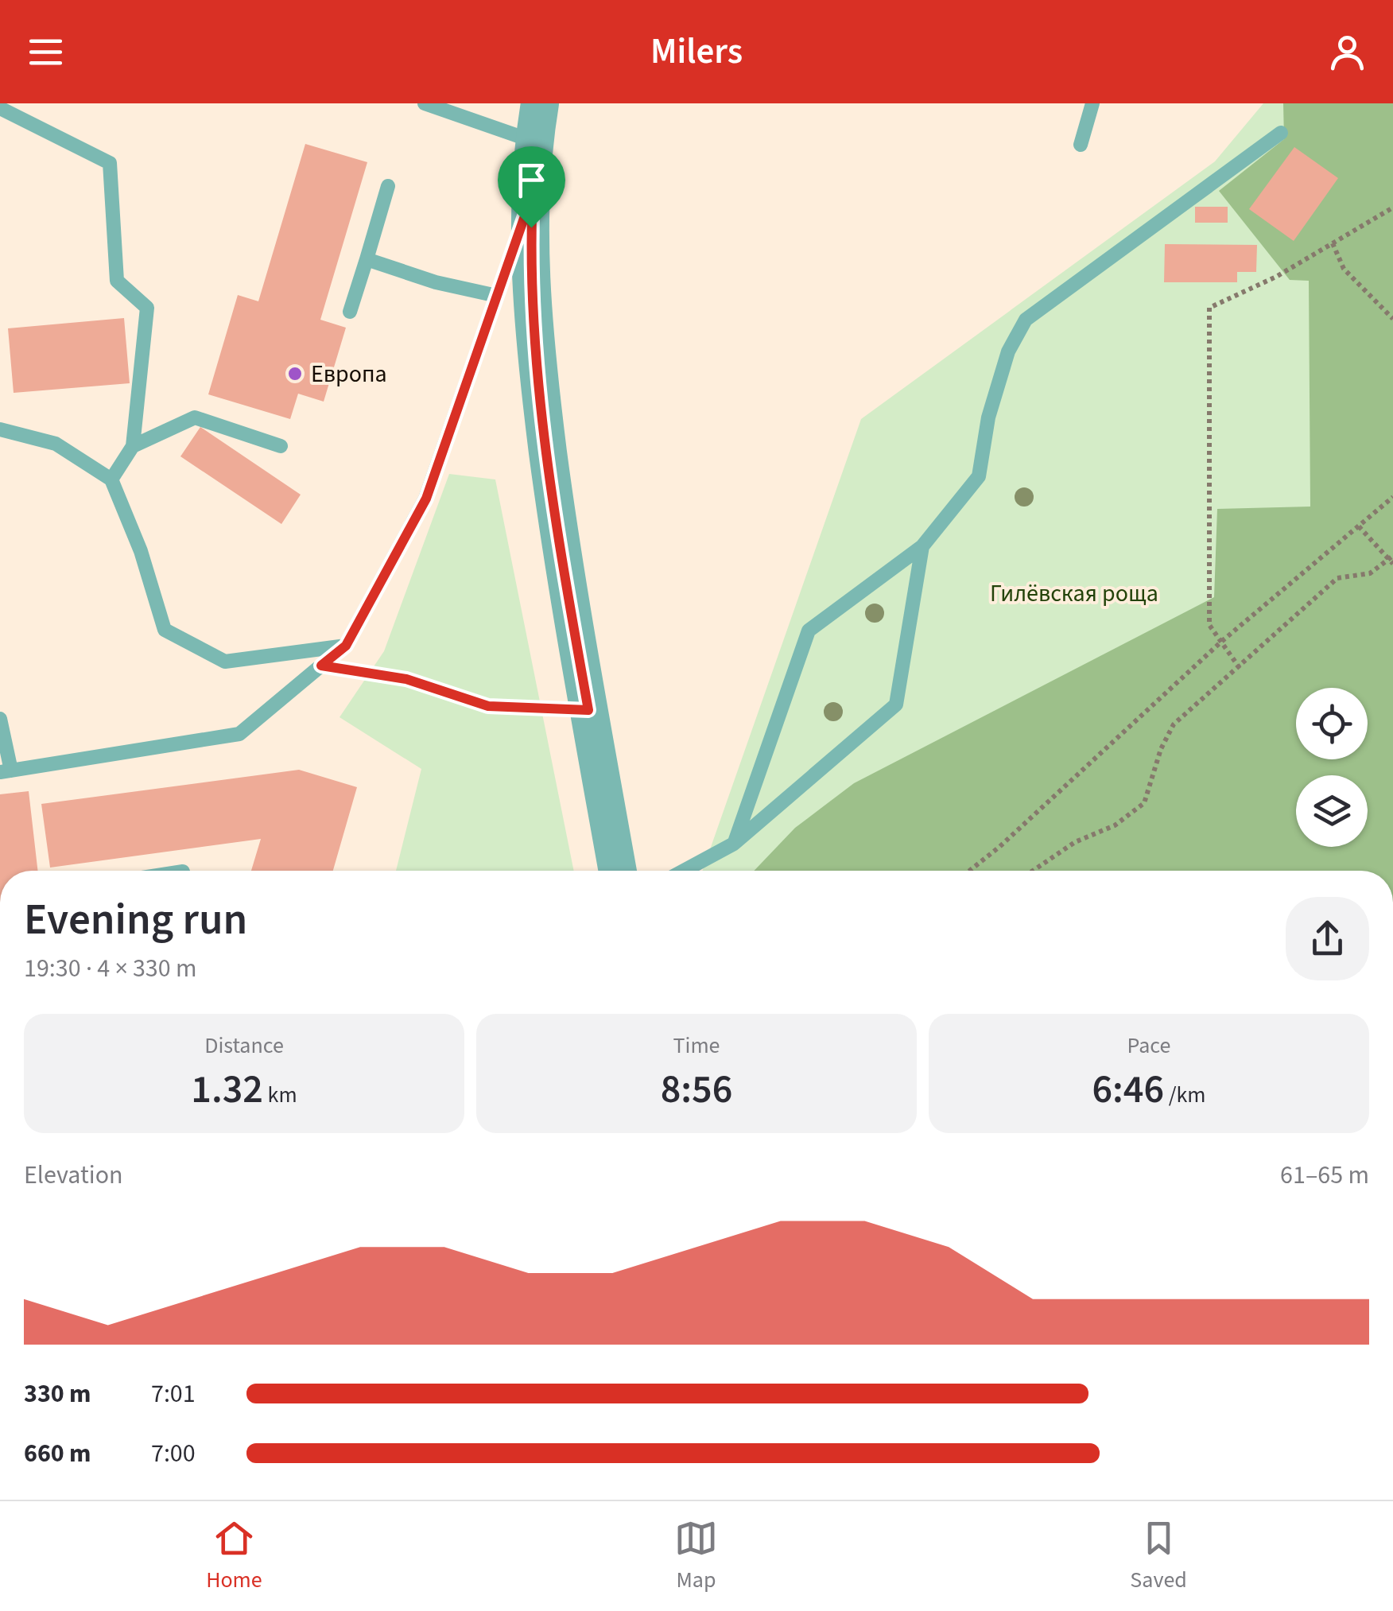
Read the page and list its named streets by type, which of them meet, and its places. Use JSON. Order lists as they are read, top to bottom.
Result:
{
  "parks": ["Гилёвская роща"],
  "places": ["Европа"],
  "page": {
    "header": "Milers",
    "heading": ["Evening run", "19:30 · 4 × 330 m"],
    "stats": [
      ["Distance", "1.32 km"],
      ["Time", "8:56"],
      ["Pace", "6:46 /km"]
    ],
    "chart": ["Elevation", "61–65 m"],
    "list": [
      {
        "name": "330 m",
        "note": "7:01"
      },
      {
        "name": "660 m",
        "note": "7:00"
      }
    ],
    "tabs": ["Home", "Map", "Saved"]
  }
}
